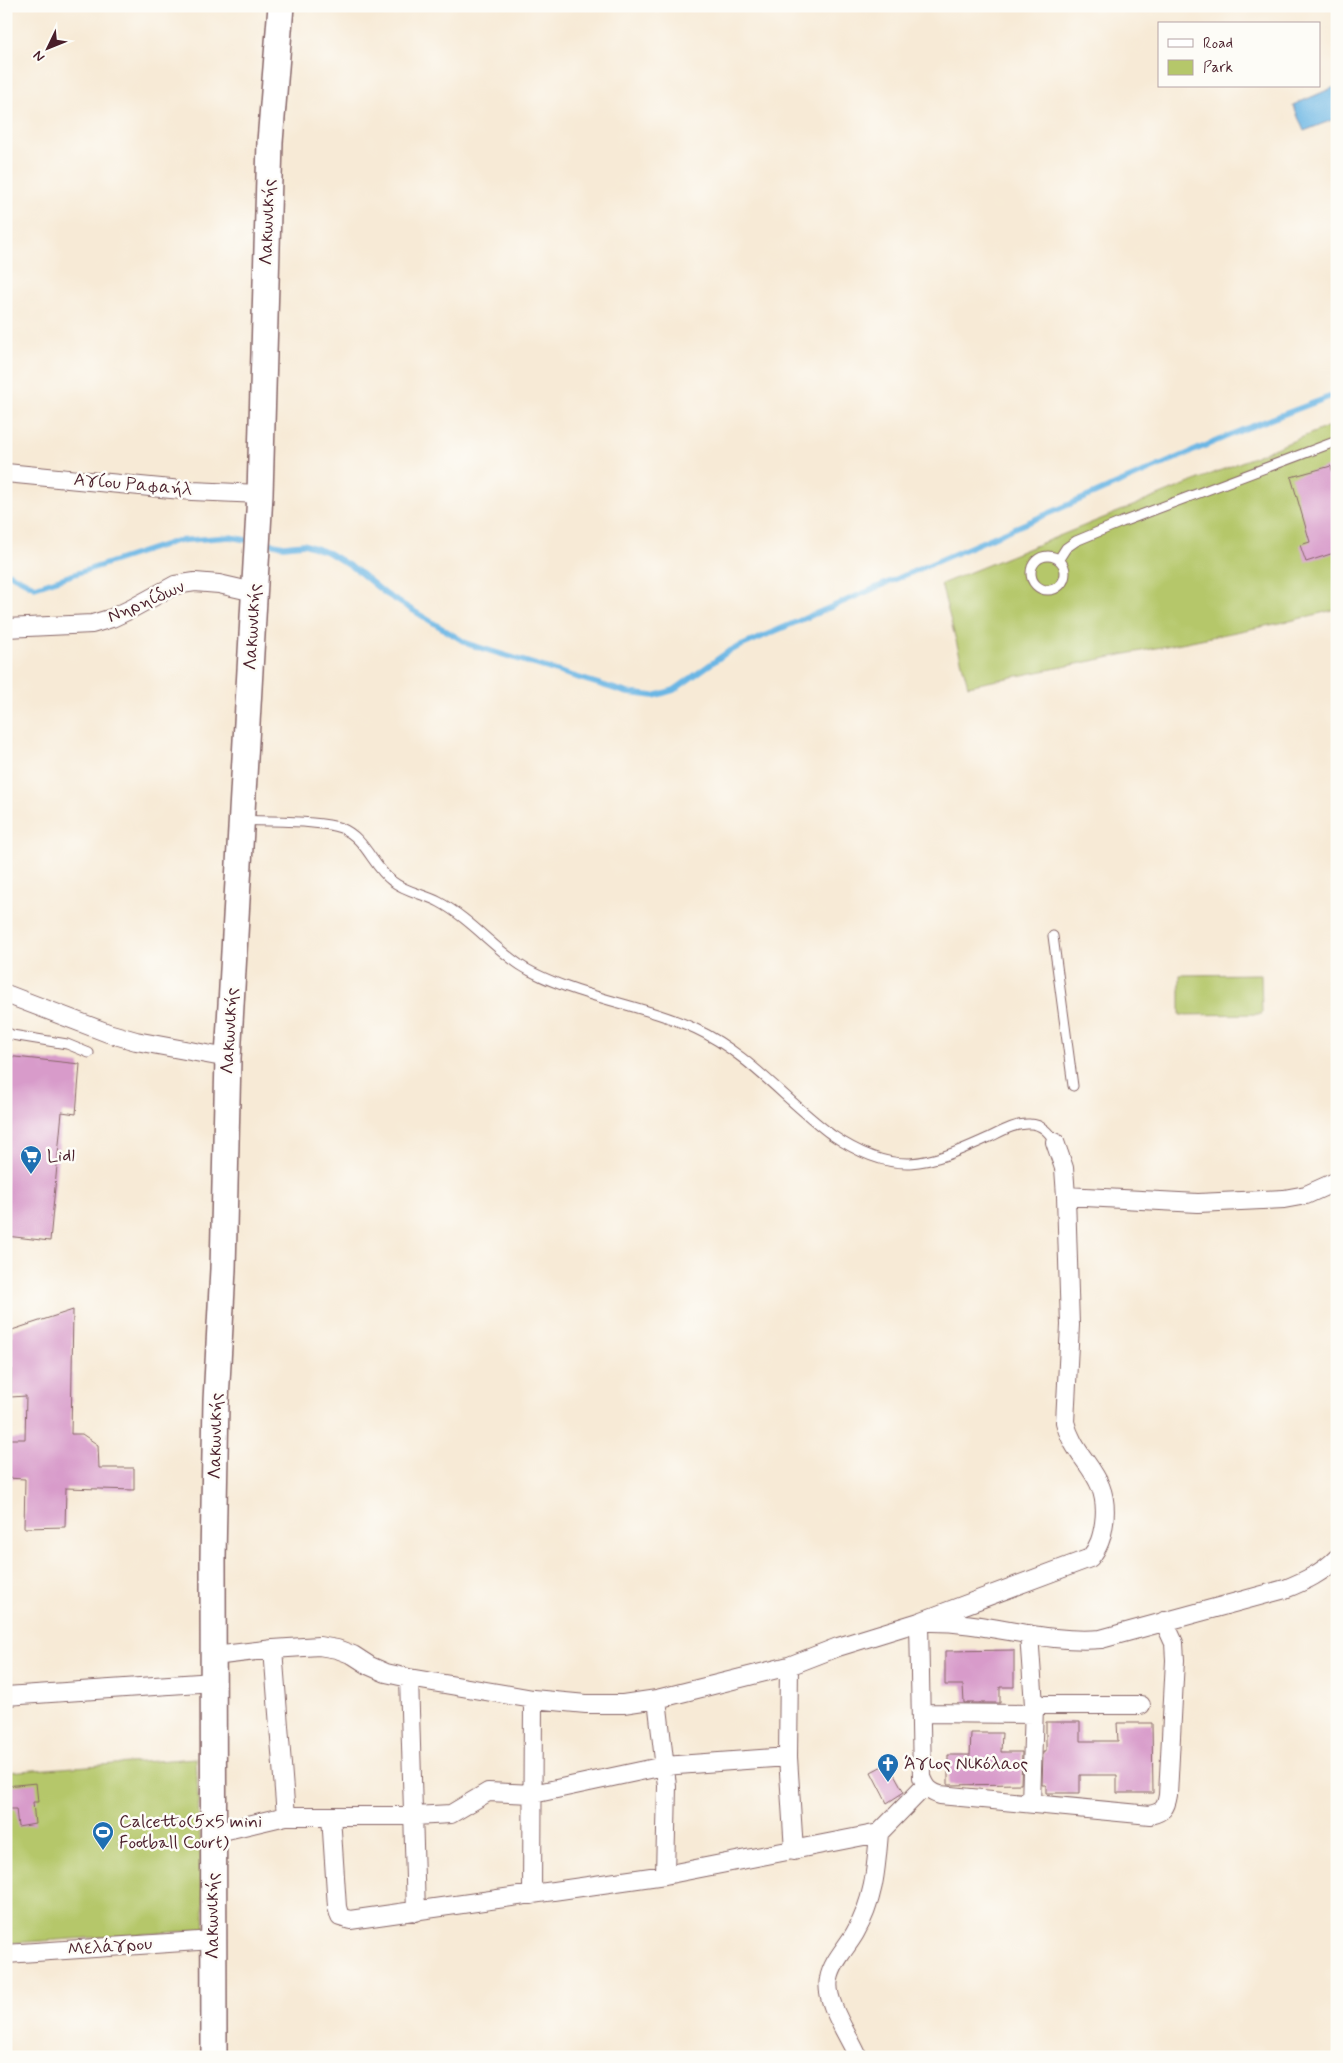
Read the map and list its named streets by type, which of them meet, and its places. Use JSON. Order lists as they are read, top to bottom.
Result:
{
  "streets": {
    "main road": ["Λακωνικής"],
    "street": ["Αγίου Ραφαήλ", "Νηρηίδων", "Μελάγρου"]
  },
  "crossings": [
    ["Λακωνικής", "Αγίου Ραφαήλ"],
    ["Λακωνικής", "Νηρηίδων"],
    ["Λακωνικής", "Μελάγρου"]
  ],
  "places": {
    "supermarket": ["Lidl"],
    "church": ["Άγιος Νικόλαος"],
    "sports": ["Calcetto(5x5 mini Football Court)"]
  },
  "legend": ["Road", "Park"],
  "north": "bottom left"
}
